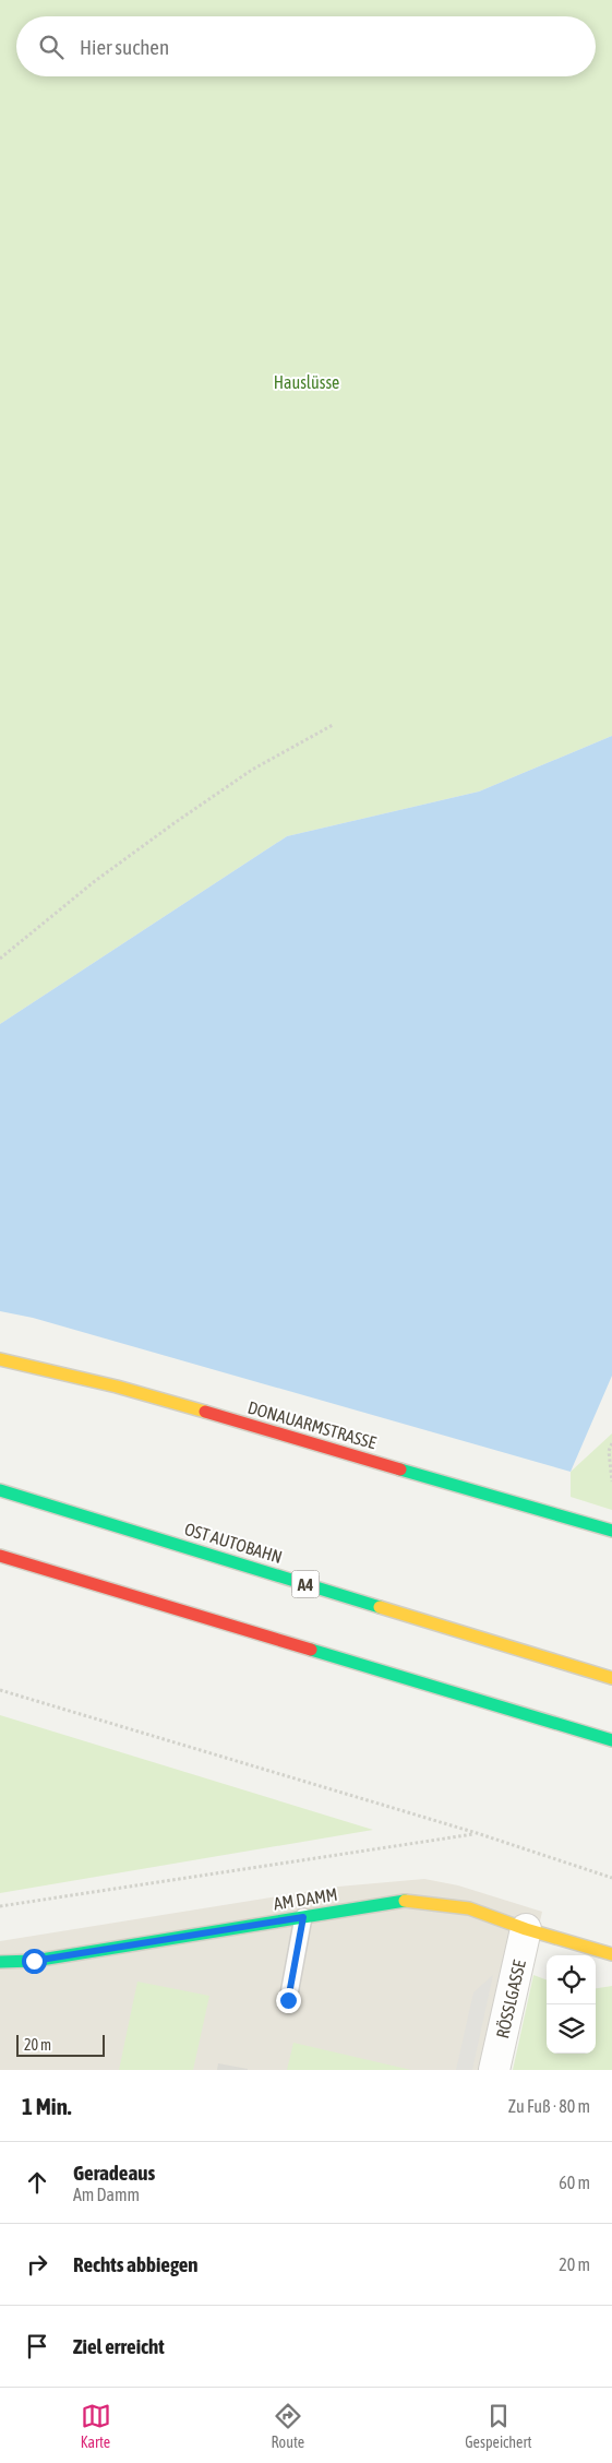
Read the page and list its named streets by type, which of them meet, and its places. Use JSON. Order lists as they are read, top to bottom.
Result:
{
  "streets": {
    "main road": [
      "DONAUARMSTRASSE",
      "OST AUTOBAHN",
      "A4",
      "AM DAMM"
    ],
    "street": ["RÖSSLGASSE"]
  },
  "crossings": [
    ["AM DAMM", "RÖSSLGASSE"]
  ],
  "parks": ["Hauslüsse"],
  "scale_bar": "20 m",
  "page": {
    "search": "Hier suchen",
    "scale": "20 m",
    "heading": ["1 Min.", "Zu Fuß · 80 m"],
    "list": [
      ["Geradeaus", "Am Damm", "60 m"],
      ["Rechts abbiegen", "20 m"],
      "Ziel erreicht"
    ],
    "nav": ["Karte", "Route", "Gespeichert"]
  }
}
